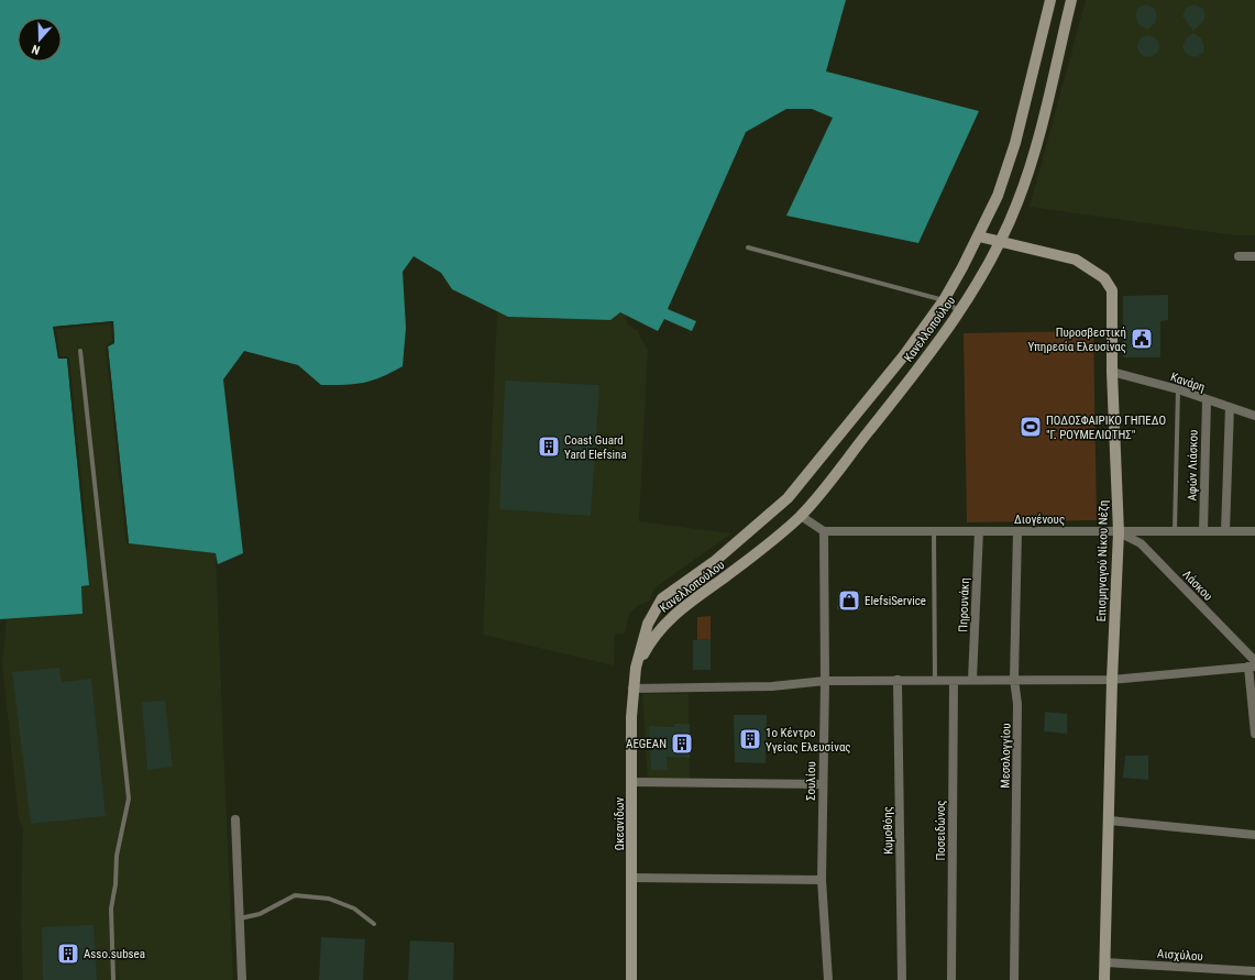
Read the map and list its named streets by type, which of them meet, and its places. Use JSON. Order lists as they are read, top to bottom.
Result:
{
  "streets": {
    "street": [
      "Κανελλοπούλου",
      "Κανάρη",
      "Αφών Λιάσκου",
      "Διογένους",
      "Επισμηναγού Νίκου Νέζη",
      "Λάσκου",
      "Πηρουνάκη",
      "Μεσολογγίου",
      "Σουλίου",
      "Ωκεανίδων",
      "Κυμοθόης",
      "Ποσειδώνος",
      "Αισχύλου"
    ]
  },
  "crossings": [
    ["Κανελλοπούλου", "Επισμηναγού Νίκου Νέζη"],
    ["Κανελλοπούλου", "Ωκεανίδων"],
    ["Κανάρη", "Αφών Λιάσκου"],
    ["Κανάρη", "Επισμηναγού Νίκου Νέζη"],
    ["Αφών Λιάσκου", "Διογένους"],
    ["Διογένους", "Επισμηναγού Νίκου Νέζη"],
    ["Διογένους", "Λάσκου"],
    ["Διογένους", "Πηρουνάκη"],
    ["Διογένους", "Μεσολογγίου"],
    ["Διογένους", "Σουλίου"],
    ["Επισμηναγού Νίκου Νέζη", "Λάσκου"],
    ["Επισμηναγού Νίκου Νέζη", "Αισχύλου"]
  ],
  "places": {
    "public building": ["Πυροσβεστική Υπηρεσία Ελευσίνας"],
    "sports": ["ΠΟΔΟΣΦΑΙΡΙΚΟ ΓΗΠΕΔΟ \"Γ. ΡΟΥΜΕΛΙΩΤΗΣ\""],
    "building": [
      "Coast Guard Yard Elefsina",
      "1ο Κέντρο Υγείας Ελευσίνας",
      "AEGEAN",
      "Asso.subsea"
    ],
    "shop": ["ElefsiService"]
  },
  "north": "bottom"
}
